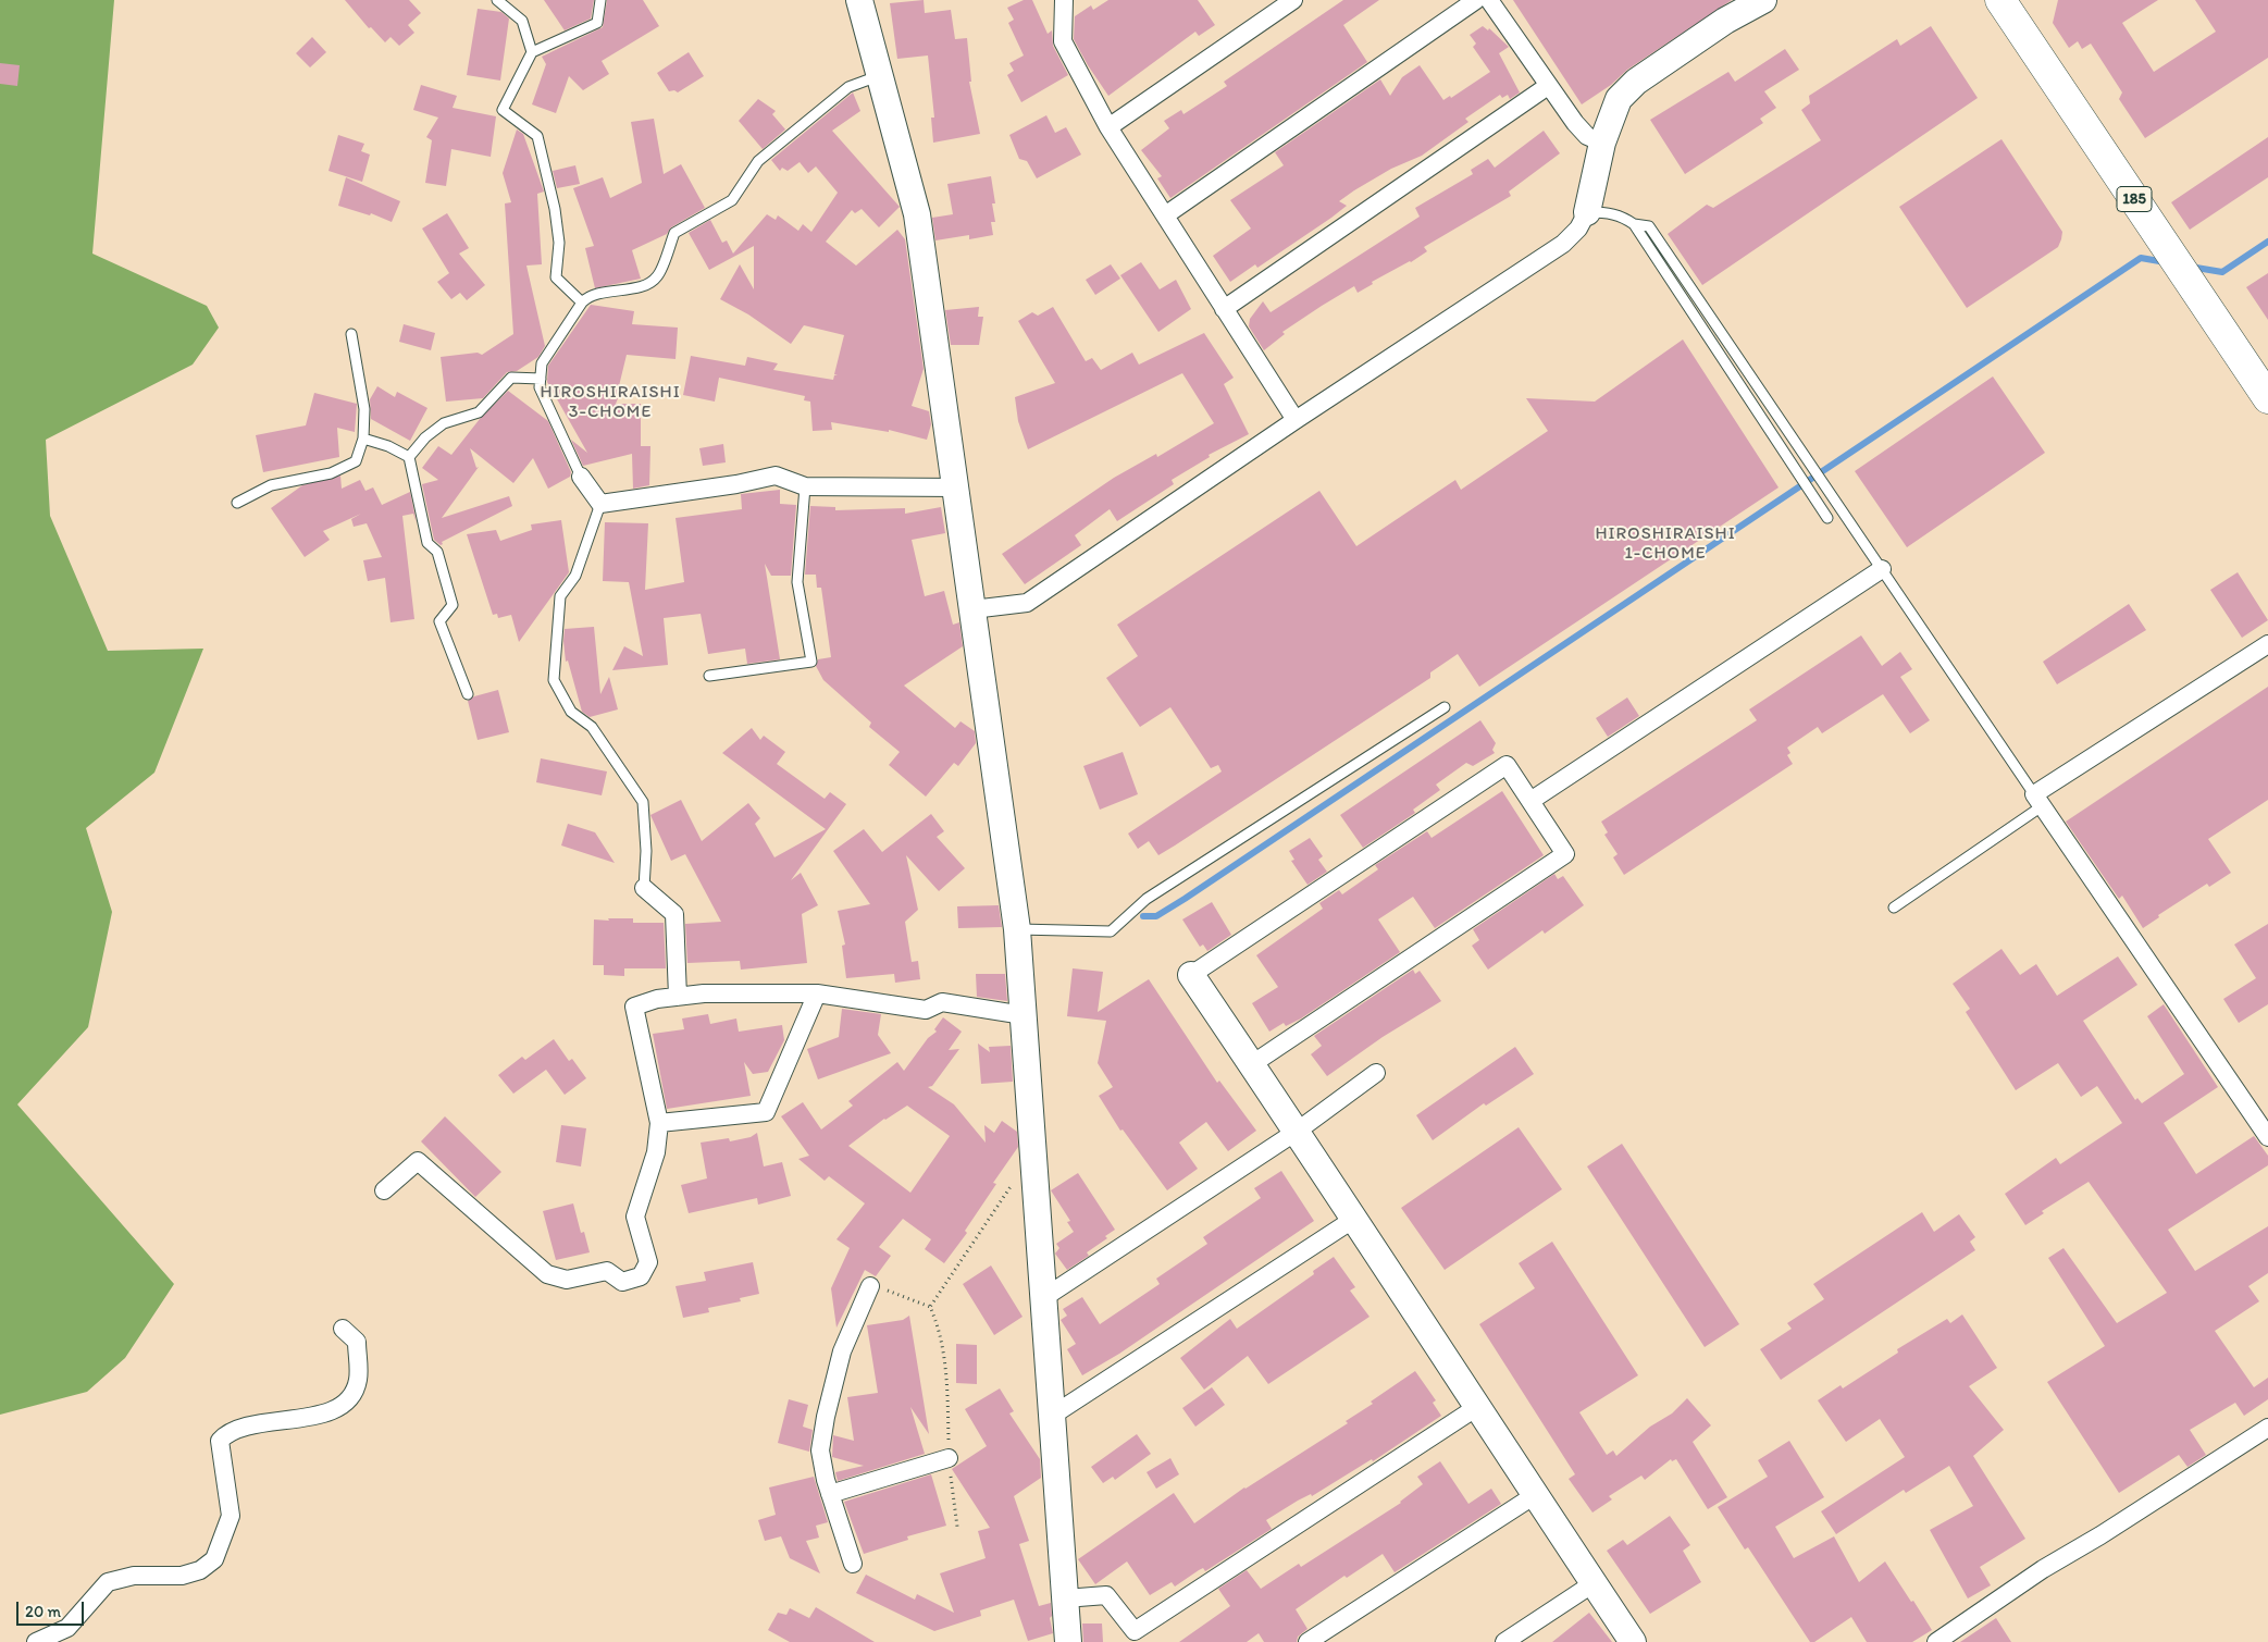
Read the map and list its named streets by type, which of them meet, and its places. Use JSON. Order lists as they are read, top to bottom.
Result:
{
  "streets": {
    "highway": ["185"]
  },
  "districts": ["HIROSHIRAISHI 3-CHOME", "HIROSHIRAISHI 1-CHOME"],
  "scale_bar": "20 m"
}
